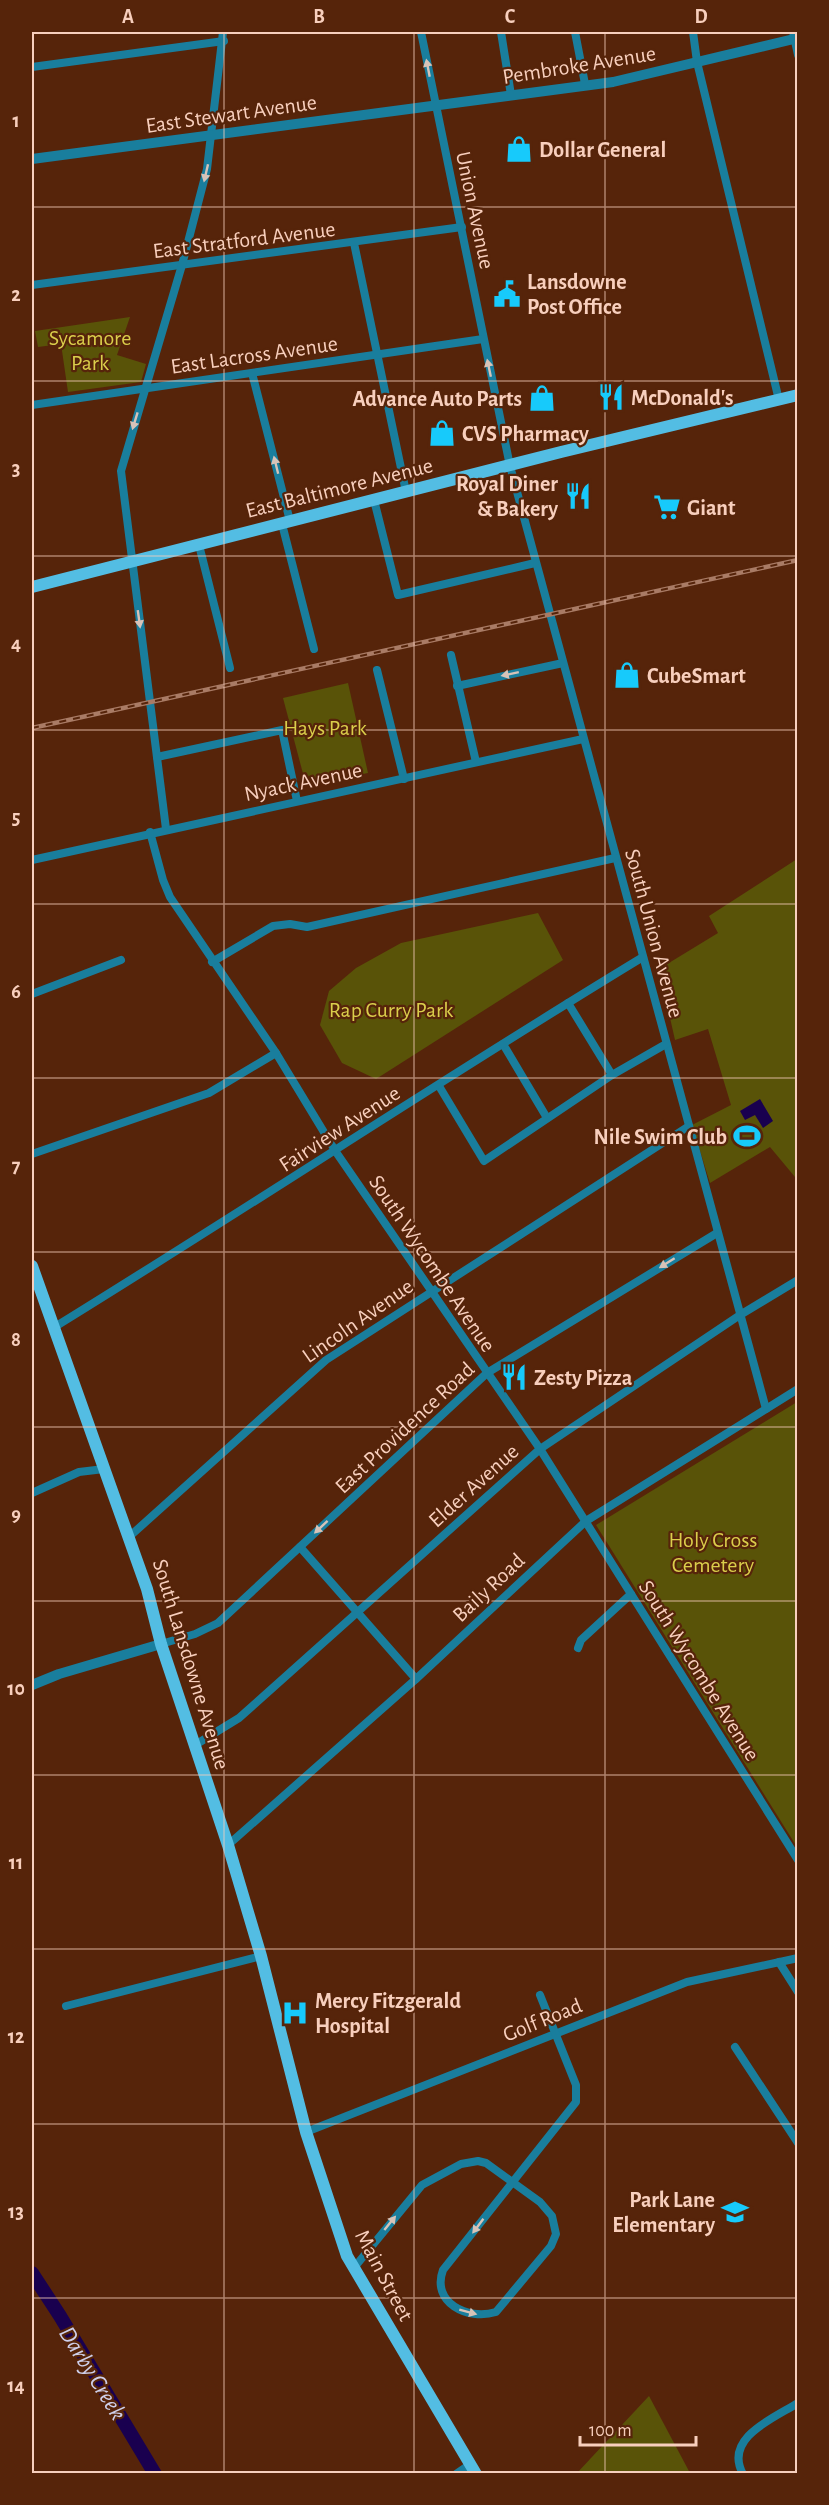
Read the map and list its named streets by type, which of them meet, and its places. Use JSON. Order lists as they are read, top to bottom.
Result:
{
  "streets": {
    "main road": ["East Baltimore Avenue", "South Lansdowne Avenue", "Main Street"],
    "street": [
      "Pembroke Avenue",
      "East Stewart Avenue",
      "Union Avenue",
      "East Stratford Avenue",
      "East Lacross Avenue",
      "Nyack Avenue",
      "South Union Avenue",
      "Fairview Avenue",
      "South Wycombe Avenue",
      "Lincoln Avenue",
      "East Providence Road",
      "Elder Avenue",
      "Baily Road",
      "Golf Road"
    ]
  },
  "crossings": [
    ["Pembroke Avenue", "East Stewart Avenue"],
    ["Pembroke Avenue", "Union Avenue"],
    ["East Stewart Avenue", "Union Avenue"],
    ["Union Avenue", "East Stratford Avenue"],
    ["Union Avenue", "East Lacross Avenue"],
    ["Union Avenue", "East Baltimore Avenue"],
    ["Union Avenue", "South Union Avenue"],
    ["East Baltimore Avenue", "South Union Avenue"],
    ["Nyack Avenue", "South Union Avenue"],
    ["Nyack Avenue", "South Wycombe Avenue"],
    ["South Union Avenue", "Fairview Avenue"],
    ["South Union Avenue", "Lincoln Avenue"],
    ["South Union Avenue", "East Providence Road"],
    ["South Union Avenue", "Elder Avenue"],
    ["South Union Avenue", "Baily Road"],
    ["Fairview Avenue", "South Wycombe Avenue"],
    ["Fairview Avenue", "South Lansdowne Avenue"],
    ["South Wycombe Avenue", "Lincoln Avenue"],
    ["South Wycombe Avenue", "East Providence Road"],
    ["South Wycombe Avenue", "Elder Avenue"],
    ["South Wycombe Avenue", "Baily Road"],
    ["Lincoln Avenue", "South Lansdowne Avenue"],
    ["East Providence Road", "South Lansdowne Avenue"],
    ["Elder Avenue", "South Lansdowne Avenue"],
    ["Baily Road", "South Lansdowne Avenue"],
    ["South Lansdowne Avenue", "Main Street"],
    ["Golf Road", "Main Street"]
  ],
  "one_way": ["Union Avenue", "East Providence Road"],
  "water": ["Darby Creek"],
  "parks": [
    "Sycamore Park",
    "Hays Park",
    "Rap Curry Park",
    "Holy Cross Cemetery"
  ],
  "places": {
    "shop": [
      "Dollar General",
      "Advance Auto Parts",
      "CVS Pharmacy",
      "CubeSmart"
    ],
    "public building": ["Lansdowne Post Office"],
    "restaurant": ["McDonald's", "Royal Diner & Bakery", "Zesty Pizza"],
    "supermarket": ["Giant"],
    "sports": ["Nile Swim Club"],
    "hospital": ["Mercy Fitzgerald Hospital"],
    "school or university": ["Park Lane Elementary"]
  },
  "scale_bar": "100 m",
  "grid": {
    "columns": [
      "A",
      "B",
      "C",
      "D"
    ],
    "rows": [
      "1",
      "2",
      "3",
      "4",
      "5",
      "6",
      "7",
      "8",
      "9",
      "10",
      "11",
      "12",
      "13",
      "14"
    ]
  }
}
